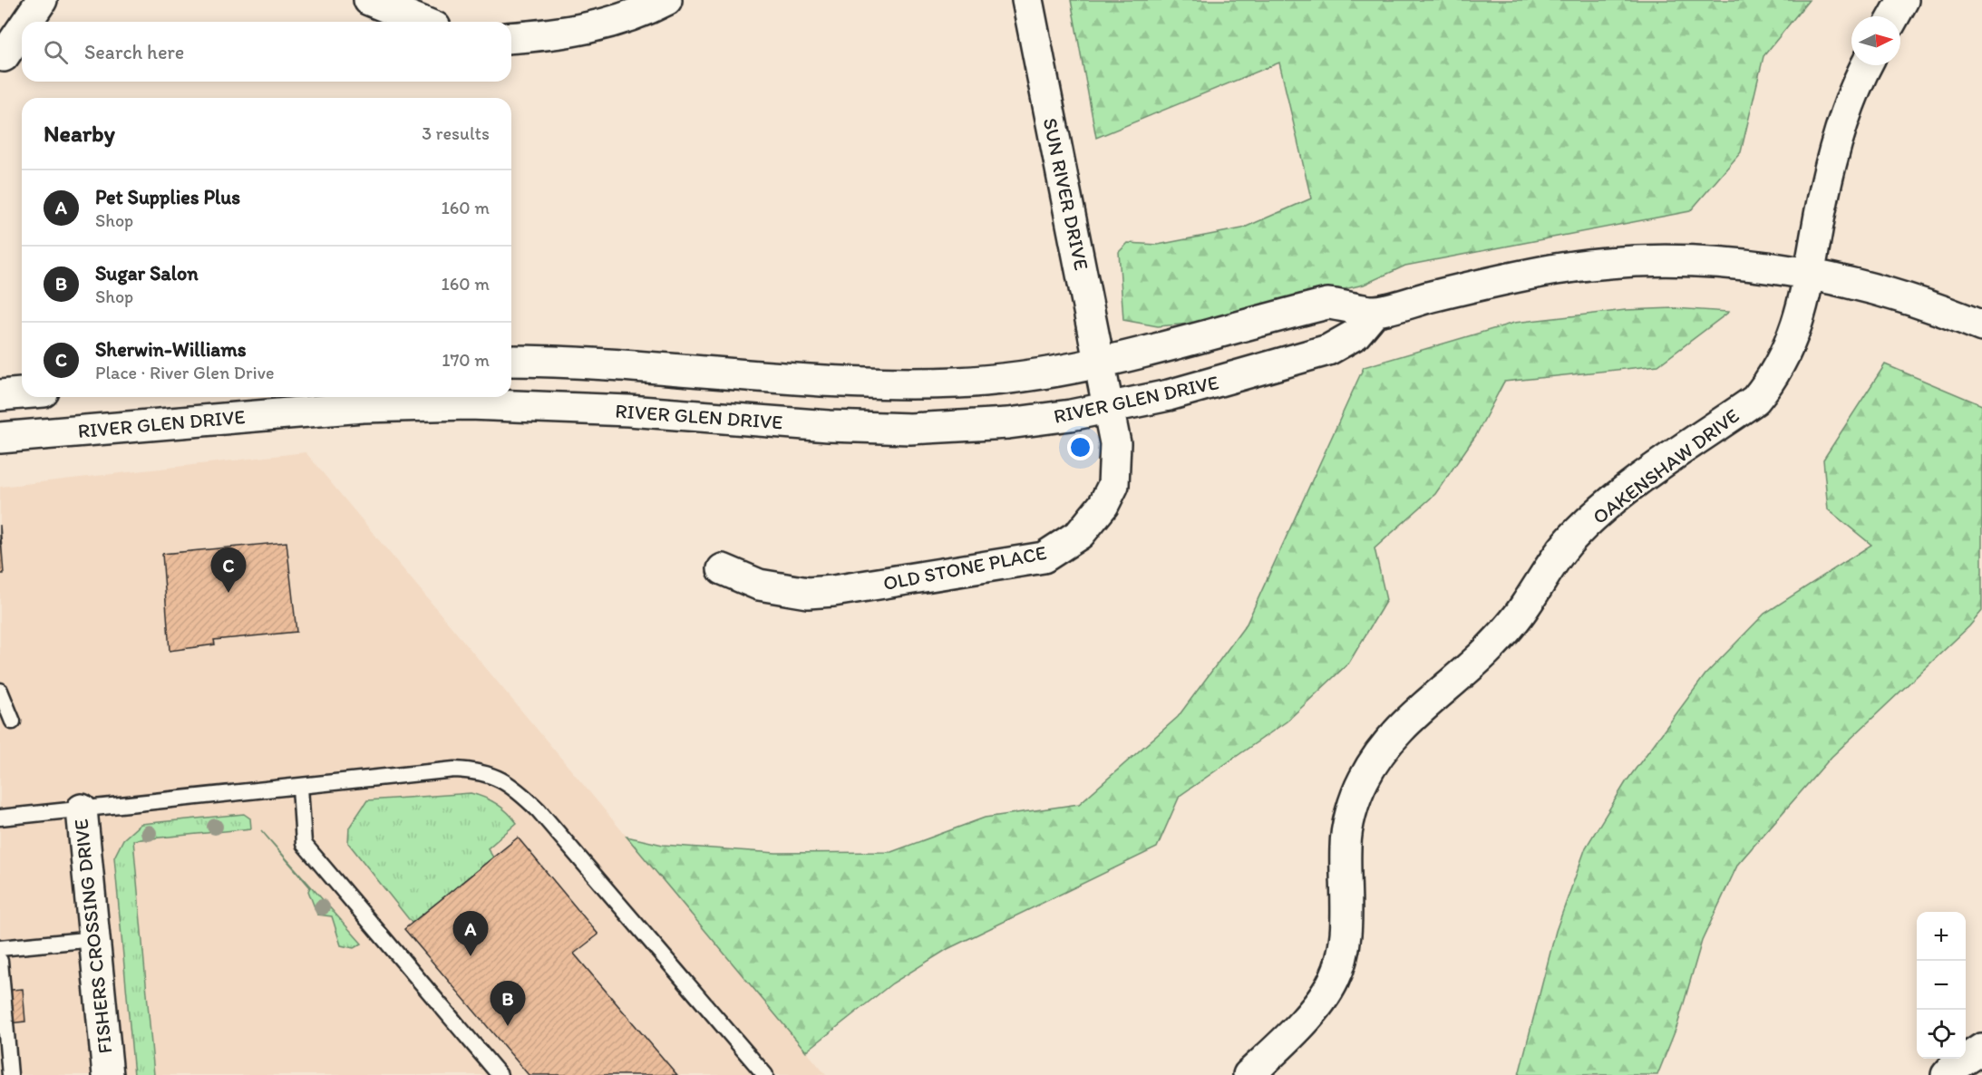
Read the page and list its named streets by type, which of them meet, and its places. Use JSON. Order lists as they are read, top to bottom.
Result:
{
  "streets": {
    "street": [
      "SUN RIVER DRIVE",
      "RIVER GLEN DRIVE",
      "OAKENSHAW DRIVE",
      "OLD STONE PLACE",
      "FISHERS CROSSING DRIVE"
    ]
  },
  "crossings": [
    ["SUN RIVER DRIVE", "RIVER GLEN DRIVE"],
    ["SUN RIVER DRIVE", "OLD STONE PLACE"],
    ["RIVER GLEN DRIVE", "OAKENSHAW DRIVE"],
    ["RIVER GLEN DRIVE", "OLD STONE PLACE"]
  ],
  "north": "right",
  "page": {
    "search": "Search here",
    "heading": ["Nearby", "3 results"],
    "list": [
      {
        "mark": "A",
        "name": "Pet Supplies Plus",
        "note": "Shop",
        "value": "160 m"
      },
      {
        "mark": "B",
        "name": "Sugar Salon",
        "note": "Shop",
        "value": "160 m"
      },
      {
        "mark": "C",
        "name": "Sherwin-Williams",
        "note": "Place · River Glen Drive",
        "value": "170 m"
      }
    ],
    "pins": ["C", "A", "B"],
    "map_buttons": ["+", "−"]
  }
}
